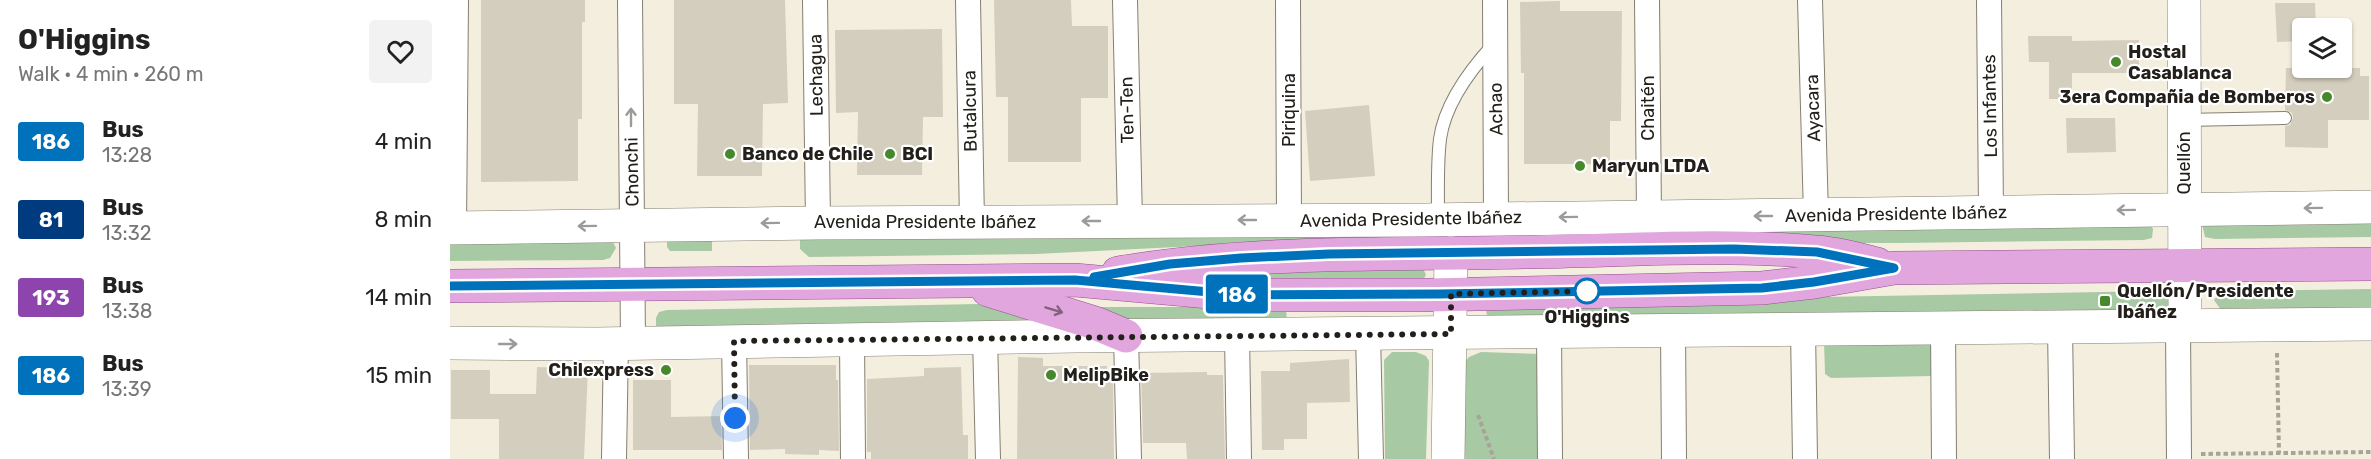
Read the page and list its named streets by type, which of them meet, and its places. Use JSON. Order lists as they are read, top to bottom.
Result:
{
  "streets": {
    "main road": ["Avenida Presidente Ibáñez"],
    "street": [
      "Lechagua",
      "Los Infantes",
      "Chaitén",
      "Ayacara",
      "Achao",
      "Ten-Ten",
      "Piriquina",
      "Butalcura",
      "Quellón",
      "Chonchi"
    ]
  },
  "crossings": [
    ["Lechagua", "Avenida Presidente Ibáñez"],
    ["Los Infantes", "Avenida Presidente Ibáñez"],
    ["Chaitén", "Avenida Presidente Ibáñez"],
    ["Ayacara", "Avenida Presidente Ibáñez"],
    ["Achao", "Avenida Presidente Ibáñez"],
    ["Ten-Ten", "Avenida Presidente Ibáñez"],
    ["Piriquina", "Avenida Presidente Ibáñez"],
    ["Butalcura", "Avenida Presidente Ibáñez"],
    ["Quellón", "Avenida Presidente Ibáñez"],
    ["Chonchi", "Avenida Presidente Ibáñez"]
  ],
  "places": {
    "other": [
      "Hostal Casablanca",
      "3era Compañia de Bomberos",
      "Banco de Chile",
      "BCI",
      "Maryun LTDA",
      "O'Higgins",
      "Chilexpress",
      "MelipBike"
    ],
    "transit": ["Quellón/Presidente Ibáñez"]
  },
  "lines": ["bus line 186"],
  "page": {
    "heading": ["O'Higgins", "Walk · 4 min · 260 m"],
    "on_map": "186",
    "list": [
      {
        "mark": "186",
        "name": "Bus",
        "note": "13:28",
        "value": "4 min"
      },
      {
        "mark": "81",
        "name": "Bus",
        "note": "13:32",
        "value": "8 min"
      },
      {
        "mark": "193",
        "name": "Bus",
        "note": "13:38",
        "value": "14 min"
      },
      {
        "mark": "186",
        "name": "Bus",
        "note": "13:39",
        "value": "15 min"
      }
    ]
  }
}
